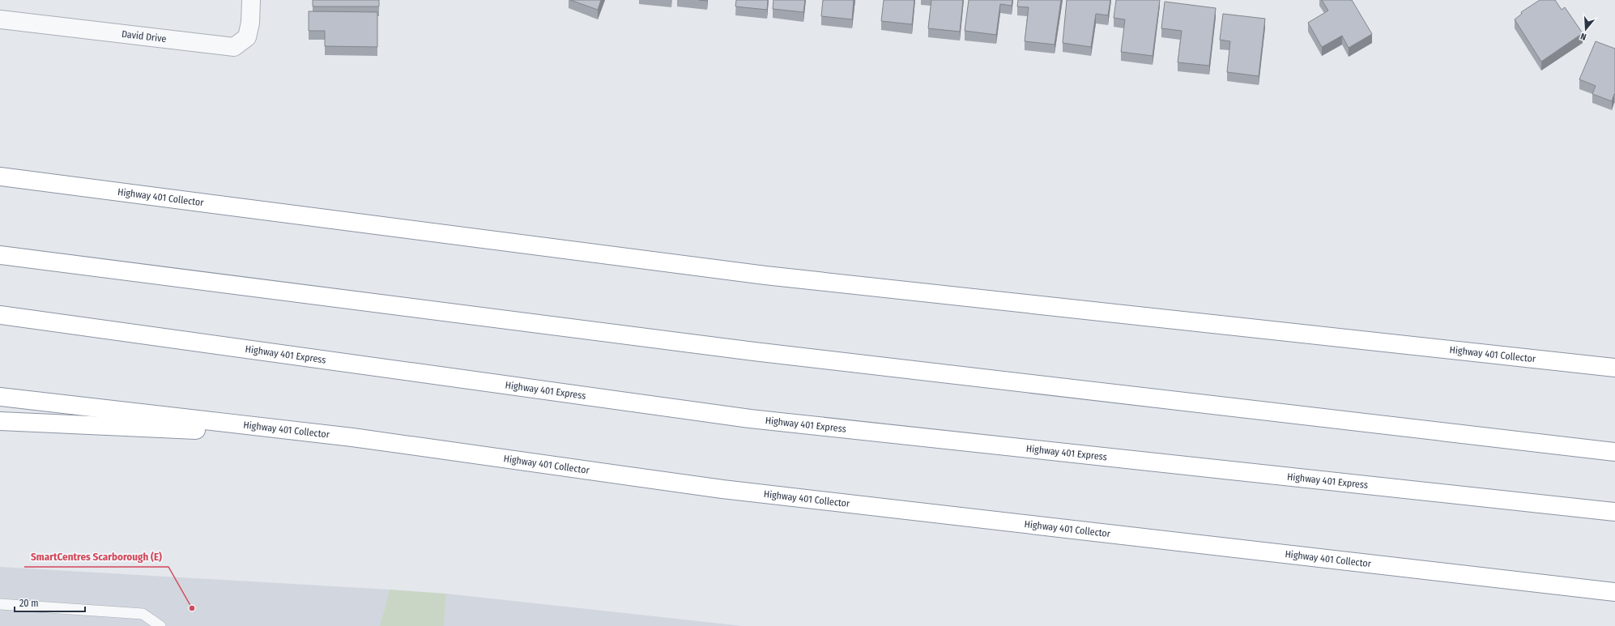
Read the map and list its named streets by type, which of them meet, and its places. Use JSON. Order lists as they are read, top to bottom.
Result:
{
  "streets": {
    "highway": ["Highway 401 Collector", "Highway 401 Express"],
    "street": ["David Drive"]
  },
  "places": ["SmartCentres Scarborough (E)"],
  "scale_bar": "20 m",
  "north": "bottom"
}
